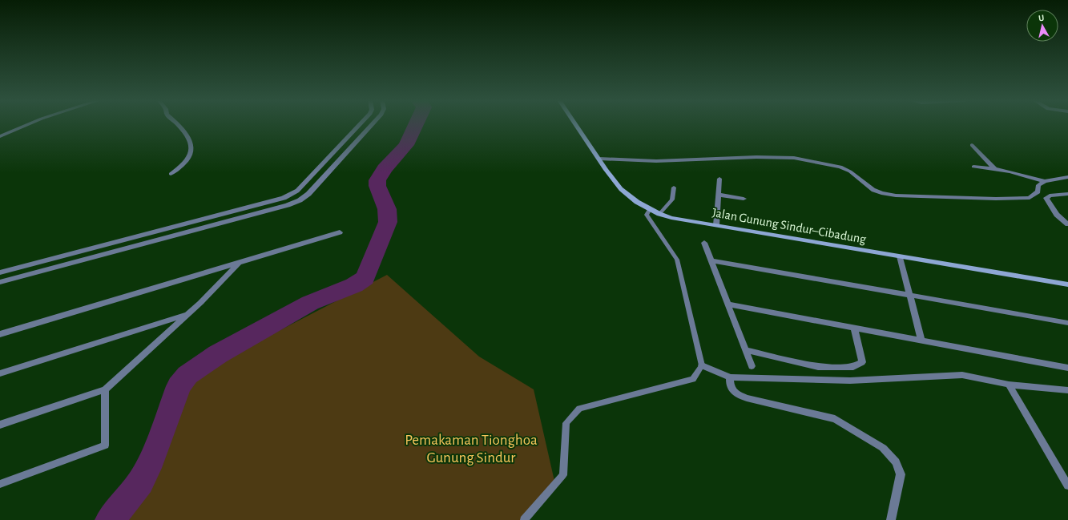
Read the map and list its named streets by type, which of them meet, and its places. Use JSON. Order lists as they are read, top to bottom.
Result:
{
  "streets": {
    "street": ["Jalan Gunung Sindur–Cibadung"]
  },
  "parks": ["Pemakaman Tionghoa Gunung Sindur"],
  "north": "top"
}
